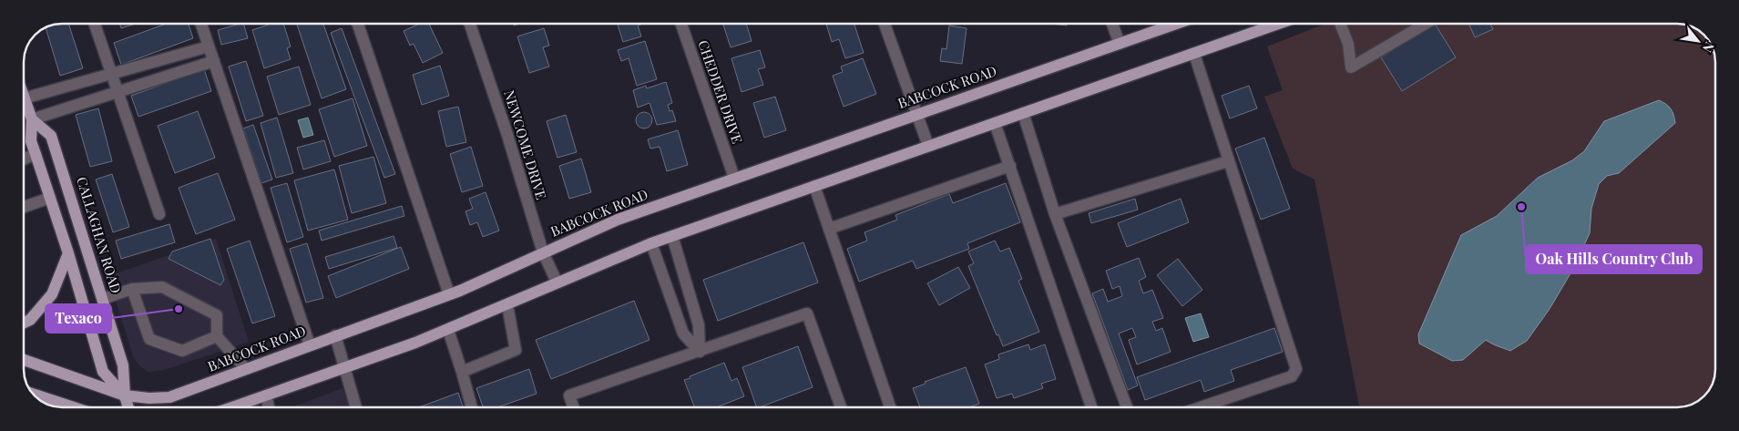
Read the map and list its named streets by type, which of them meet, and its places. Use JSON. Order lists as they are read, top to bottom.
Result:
{
  "streets": {
    "main road": ["BABCOCK ROAD", "CALLAGHAN ROAD"],
    "street": ["CHEDDER DRIVE", "NEWCOME DRIVE"]
  },
  "crossings": [
    ["BABCOCK ROAD", "CHEDDER DRIVE"],
    ["BABCOCK ROAD", "NEWCOME DRIVE"],
    ["BABCOCK ROAD", "CALLAGHAN ROAD"]
  ],
  "places": ["Oak Hills Country Club", "Texaco"],
  "north": "bottom right"
}
